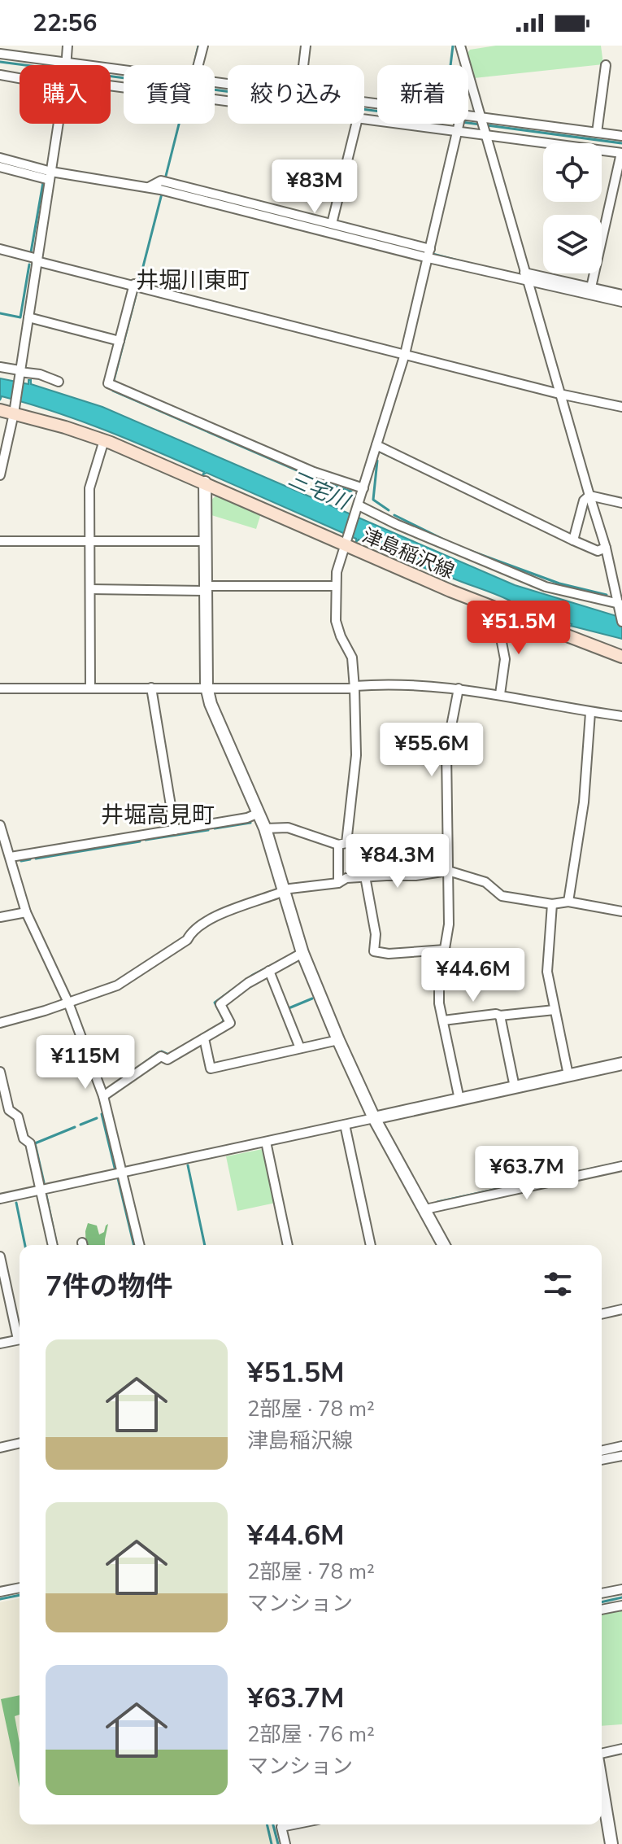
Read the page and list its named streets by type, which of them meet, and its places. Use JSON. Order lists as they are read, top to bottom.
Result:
{
  "streets": {
    "main road": ["津島稲沢線"]
  },
  "districts": ["井堀川東町", "井堀高見町"],
  "water": ["三宅川"],
  "page": {
    "status": "22:56",
    "chip": [
      "購入",
      "賃貸",
      "絞り込み",
      "新着"
    ],
    "price": [
      "¥83M",
      "¥51.5M",
      "¥55.6M",
      "¥84.3M",
      "¥44.6M",
      "¥115M",
      "¥63.7M"
    ],
    "heading": "7件の物件",
    "list": [
      {
        "name": "¥51.5M",
        "note": "2部屋 · 78 m² · 津島稲沢線"
      },
      {
        "name": "¥44.6M",
        "note": "2部屋 · 78 m² · マンション"
      },
      {
        "name": "¥63.7M",
        "note": "2部屋 · 76 m² · マンション"
      }
    ]
  }
}
